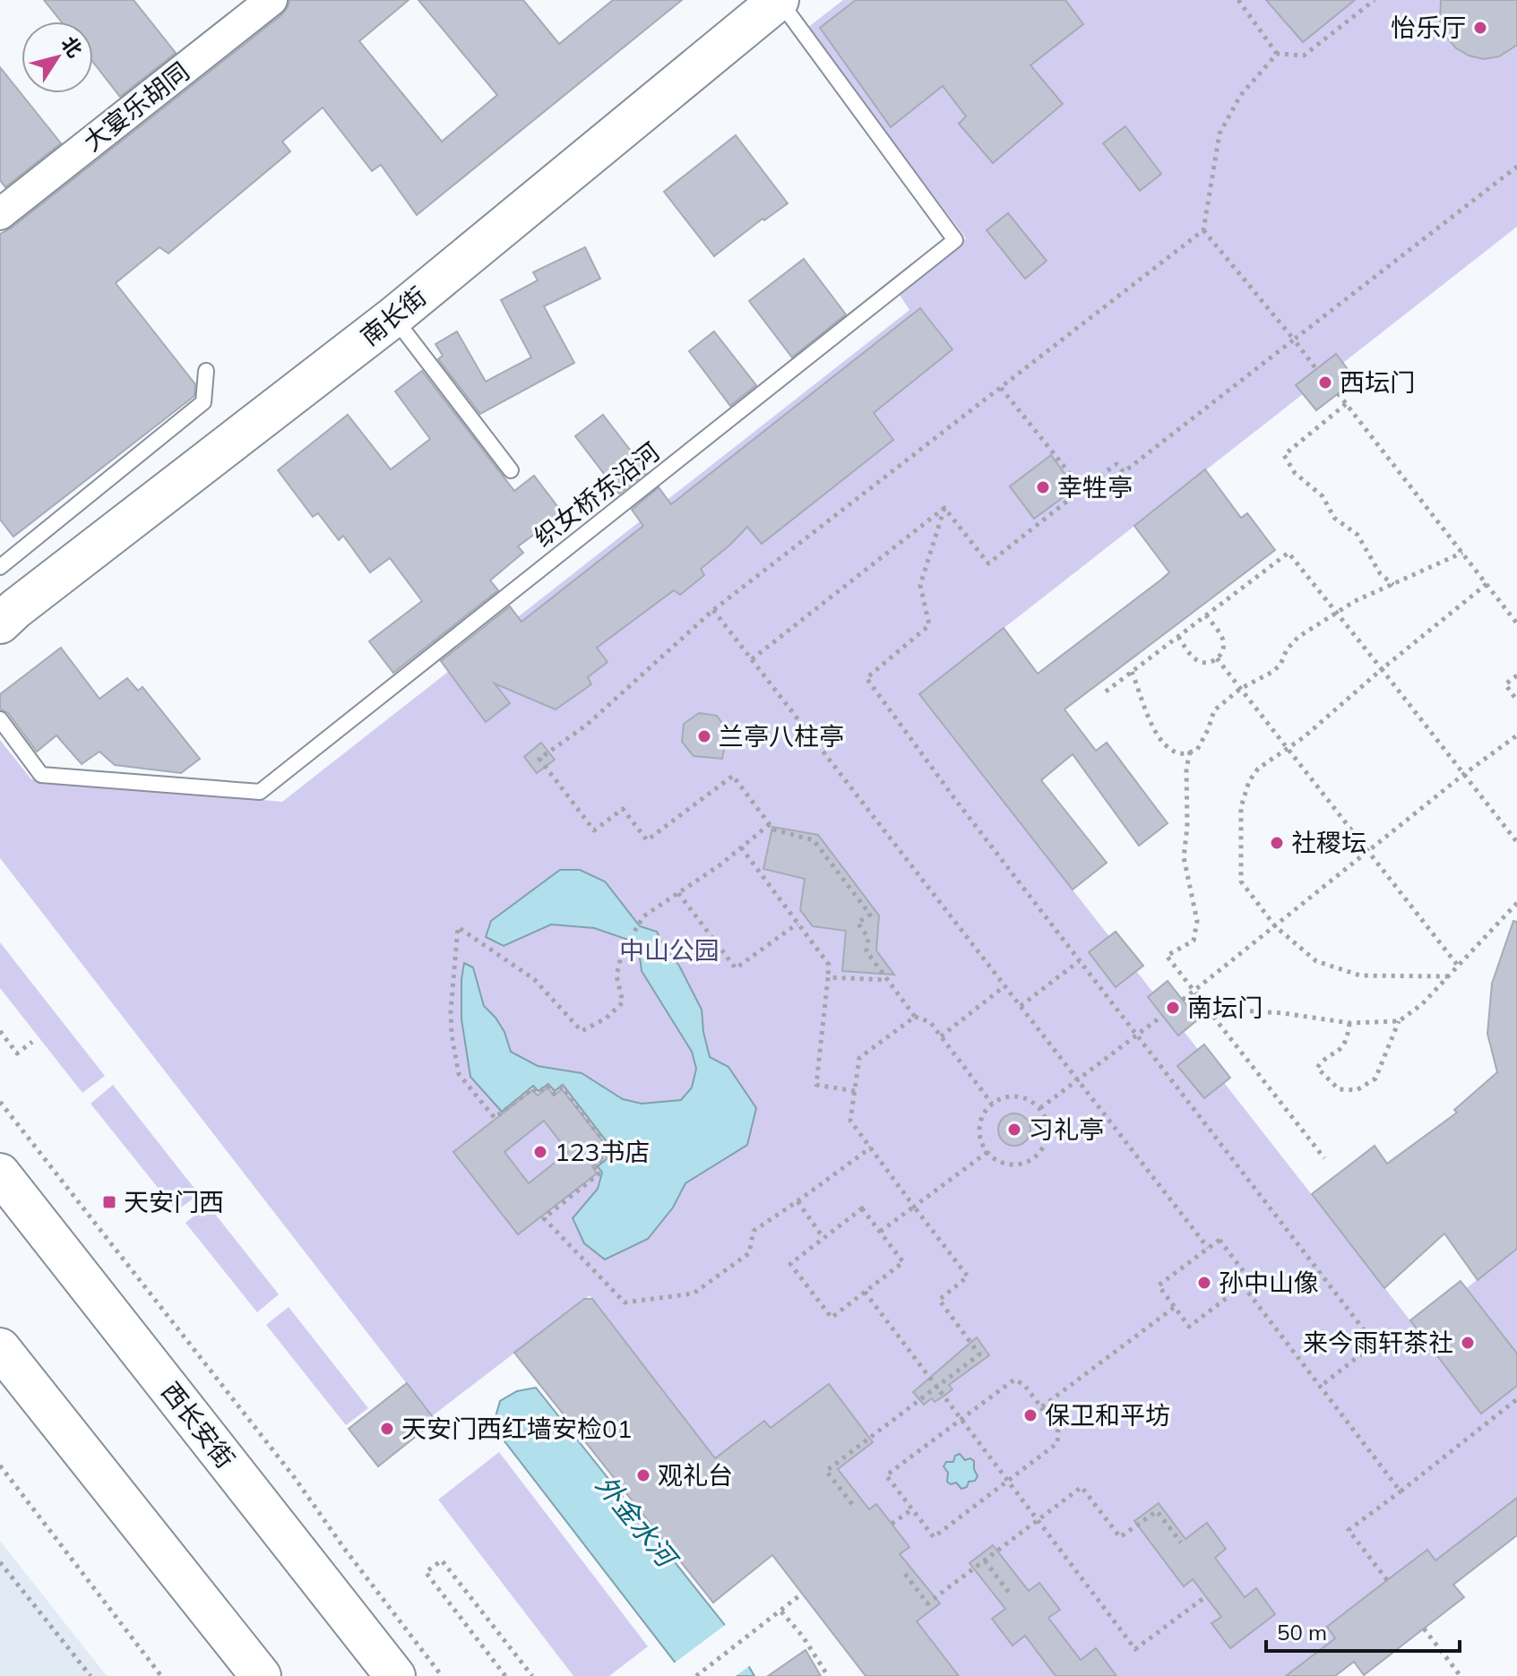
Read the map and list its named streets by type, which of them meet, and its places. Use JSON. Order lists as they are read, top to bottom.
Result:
{
  "streets": {
    "main road": ["南长街", "西长安街"],
    "street": ["大宴乐胡同"],
    "lane": ["织女桥东沿河"]
  },
  "crossings": [
    ["南长街", "织女桥东沿河"]
  ],
  "water": ["外金水河"],
  "parks": ["中山公园"],
  "places": {
    "other": [
      "怡乐厅",
      "西坛门",
      "幸牲亭",
      "兰亭八柱亭",
      "社稷坛",
      "南坛门",
      "习礼亭",
      "123书店",
      "孙中山像",
      "来今雨轩茶社",
      "保卫和平坊",
      "天安门西红墙安检01",
      "观礼台"
    ],
    "transit": ["天安门西"]
  },
  "scale_bar": "50 m",
  "north": "top right"
}
